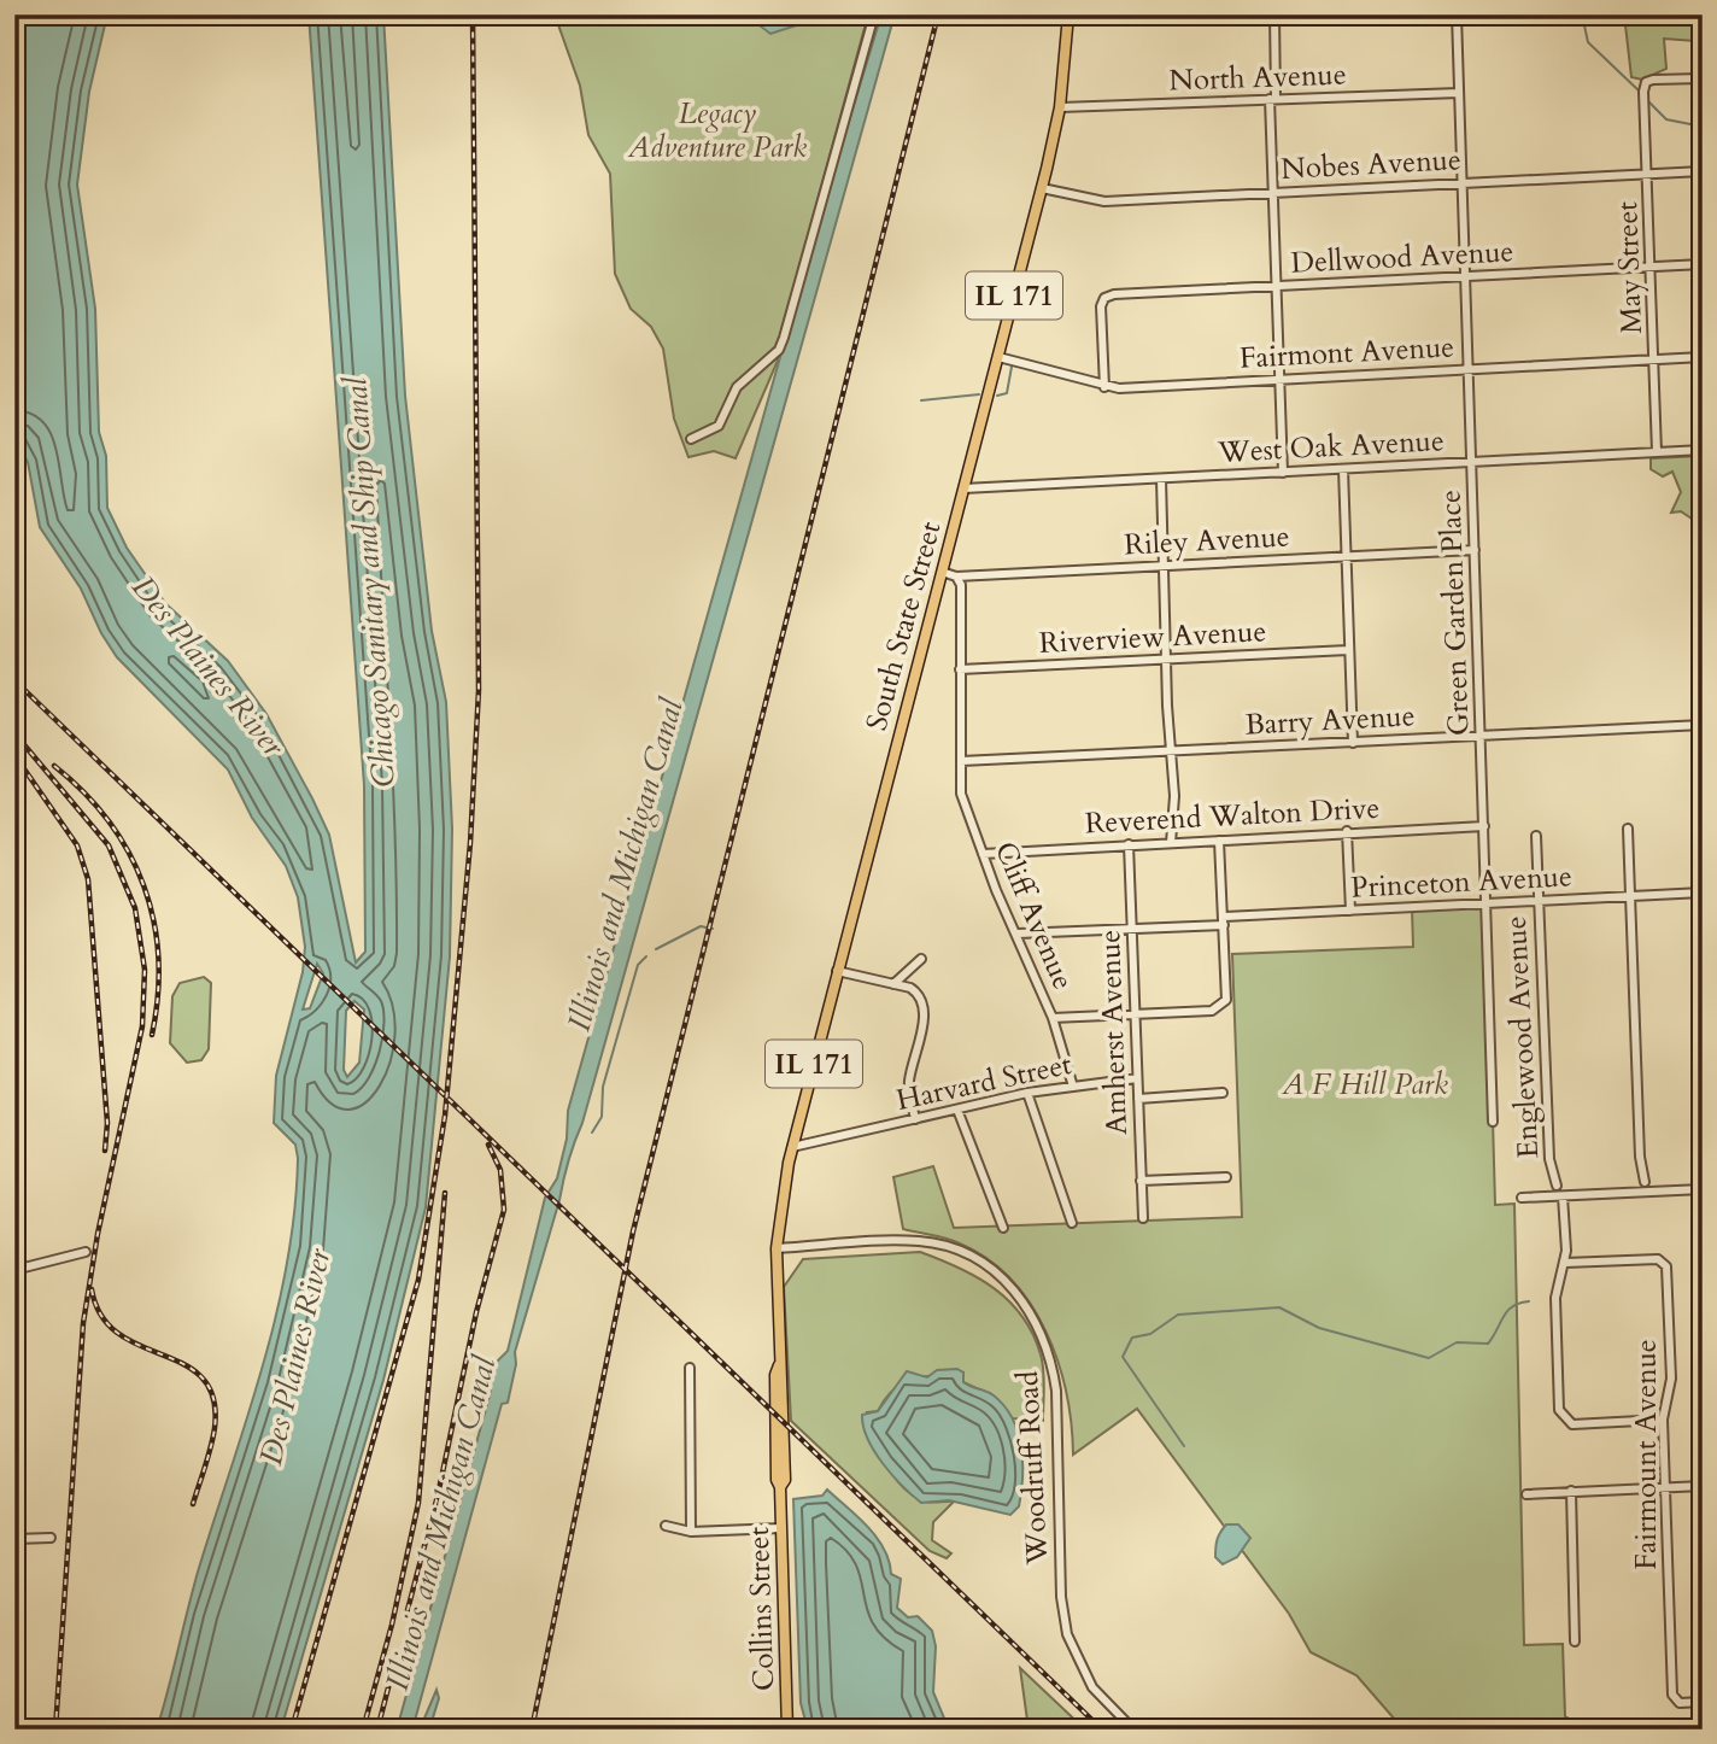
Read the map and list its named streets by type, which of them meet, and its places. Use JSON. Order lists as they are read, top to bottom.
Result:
{
  "streets": {
    "main road": ["IL 171", "South State Street", "Collins Street"],
    "street": [
      "North Avenue",
      "Nobes Avenue",
      "Dellwood Avenue",
      "May Street",
      "Fairmont Avenue",
      "West Oak Avenue",
      "Riley Avenue",
      "Green Garden Place",
      "Riverview Avenue",
      "Barry Avenue",
      "Reverend Walton Drive",
      "Princeton Avenue",
      "Cliff Avenue",
      "Amherst Avenue",
      "Englewood Avenue",
      "Harvard Street",
      "Fairmount Avenue",
      "Woodruff Road"
    ]
  },
  "crossings": [
    ["North Avenue", "Green Garden Place"],
    ["North Avenue", "South State Street"],
    ["Nobes Avenue", "May Street"],
    ["Nobes Avenue", "Green Garden Place"],
    ["Nobes Avenue", "South State Street"],
    ["Dellwood Avenue", "May Street"],
    ["Dellwood Avenue", "Fairmont Avenue"],
    ["Dellwood Avenue", "Green Garden Place"],
    ["May Street", "Fairmont Avenue"],
    ["May Street", "West Oak Avenue"],
    ["Fairmont Avenue", "Green Garden Place"],
    ["Fairmont Avenue", "South State Street"],
    ["West Oak Avenue", "Green Garden Place"],
    ["West Oak Avenue", "South State Street"],
    ["Riley Avenue", "Green Garden Place"],
    ["Riley Avenue", "South State Street"],
    ["Riley Avenue", "Cliff Avenue"],
    ["Green Garden Place", "Barry Avenue"],
    ["Green Garden Place", "Reverend Walton Drive"],
    ["Green Garden Place", "Princeton Avenue"],
    ["South State Street", "Harvard Street"],
    ["South State Street", "Woodruff Road"],
    ["South State Street", "Collins Street"],
    ["Riverview Avenue", "Cliff Avenue"],
    ["Barry Avenue", "Cliff Avenue"],
    ["Reverend Walton Drive", "Cliff Avenue"],
    ["Reverend Walton Drive", "Amherst Avenue"],
    ["Princeton Avenue", "Cliff Avenue"],
    ["Princeton Avenue", "Amherst Avenue"],
    ["Princeton Avenue", "Englewood Avenue"],
    ["Cliff Avenue", "Harvard Street"],
    ["Amherst Avenue", "Harvard Street"],
    ["Englewood Avenue", "Fairmount Avenue"],
    ["Woodruff Road", "Collins Street"]
  ],
  "water": ["Chicago Sanitary and Ship Canal", "Des Plaines River", "Illinois and Michigan Canal"],
  "parks": ["Legacy Adventure Park", "A F Hill Park"]
}
